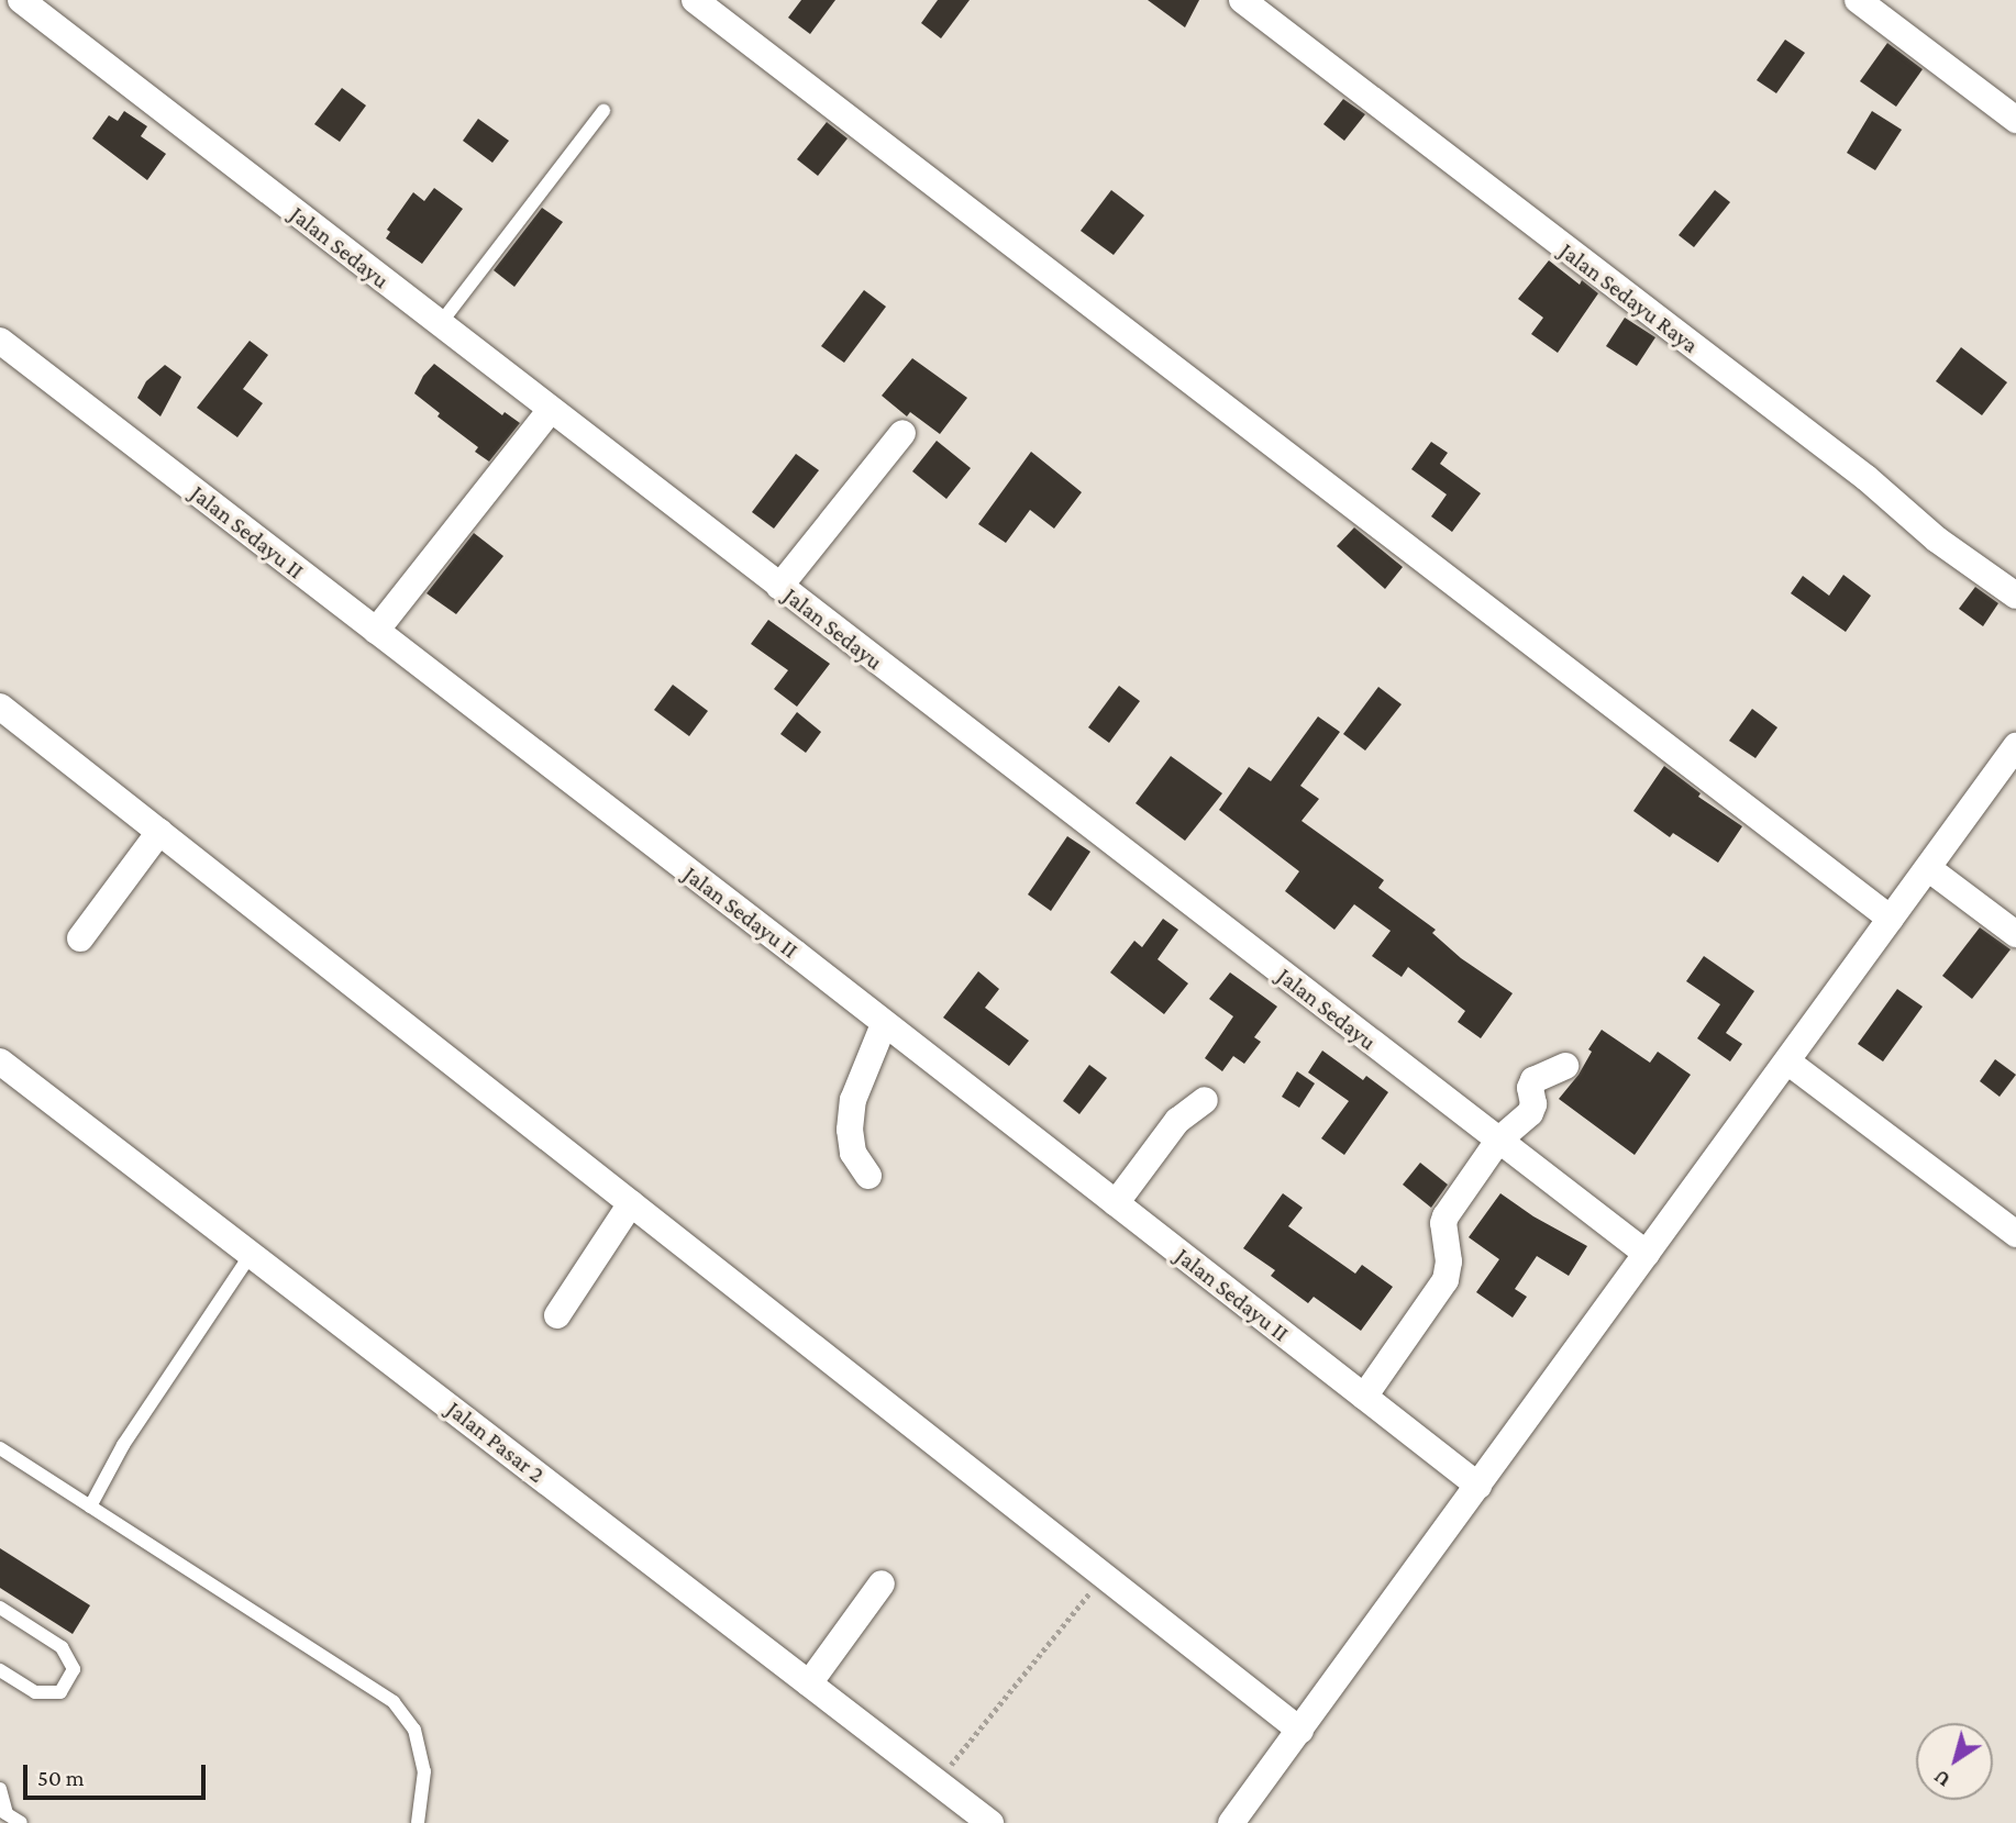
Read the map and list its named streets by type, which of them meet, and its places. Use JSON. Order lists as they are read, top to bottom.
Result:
{
  "streets": {
    "street": [
      "Jalan Sedayu",
      "Jalan Sedayu Raya",
      "Jalan Sedayu II",
      "Jalan Pasar 2"
    ]
  },
  "scale_bar": "50 m",
  "north": "bottom left"
}
